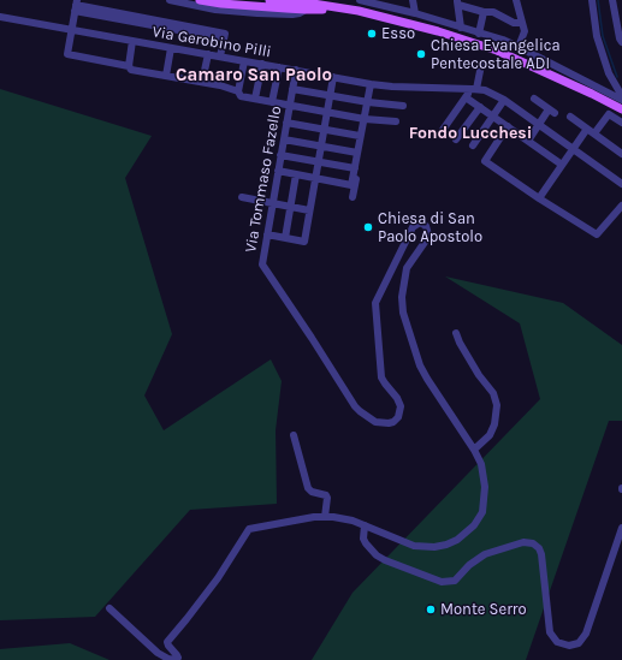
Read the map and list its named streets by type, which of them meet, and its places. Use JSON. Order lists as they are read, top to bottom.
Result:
{
  "streets": {
    "street": ["Via Gerobino Pilli", "Via Tommaso Fazello"]
  },
  "crossings": [
    ["Via Gerobino Pilli", "Via Tommaso Fazello"]
  ],
  "districts": ["Camaro San Paolo", "Fondo Lucchesi"],
  "places": [
    "Esso",
    "Chiesa Evangelica Pentecostale ADI",
    "Chiesa di San Paolo Apostolo",
    "Monte Serro"
  ]
}
